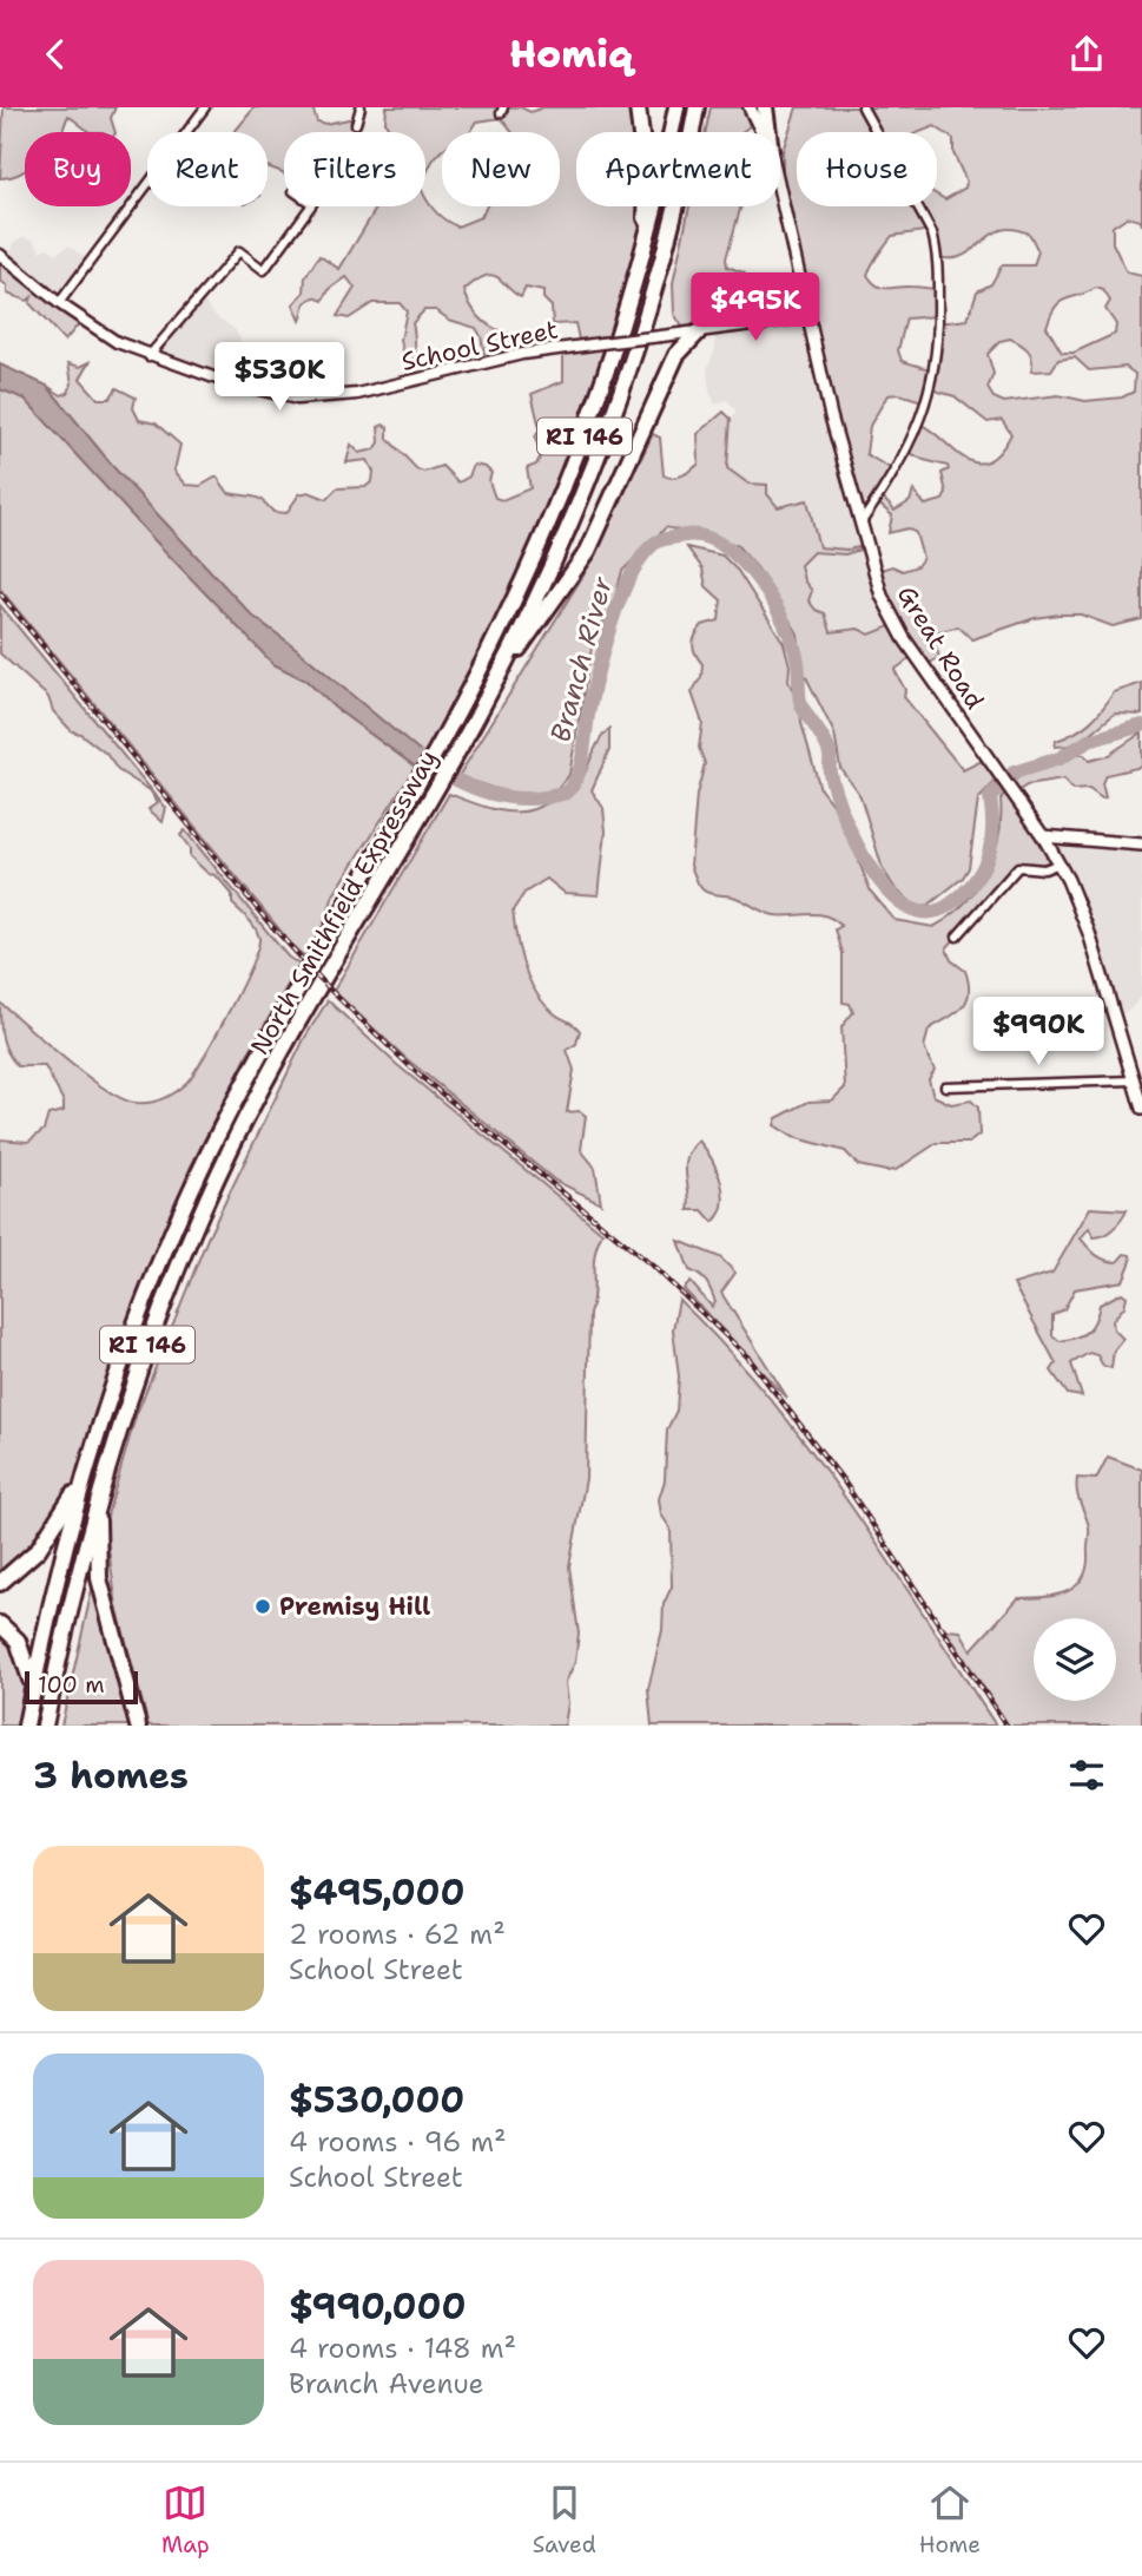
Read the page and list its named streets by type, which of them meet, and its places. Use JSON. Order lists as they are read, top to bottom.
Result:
{
  "streets": {
    "highway": ["RI 146", "North Smithfield Expressway"],
    "main road": ["Great Road"],
    "street": ["School Street"]
  },
  "crossings": [
    ["School Street", "Great Road"]
  ],
  "water": ["Branch River"],
  "places": ["Premisy Hill"],
  "scale_bar": "100 m",
  "page": {
    "header": "Homiq",
    "chip": [
      "Buy",
      "Rent",
      "Filters",
      "New",
      "Apartment",
      "House"
    ],
    "price": ["$495K", "$530K", "$990K"],
    "scale": "100 m",
    "heading": "3 homes",
    "list": [
      {
        "name": "$495,000",
        "note": "2 rooms · 62 m² · School Street"
      },
      {
        "name": "$530,000",
        "note": "4 rooms · 96 m² · School Street"
      },
      {
        "name": "$990,000",
        "note": "4 rooms · 148 m² · Branch Avenue"
      }
    ],
    "tabs": ["Map", "Saved", "Home"]
  }
}
